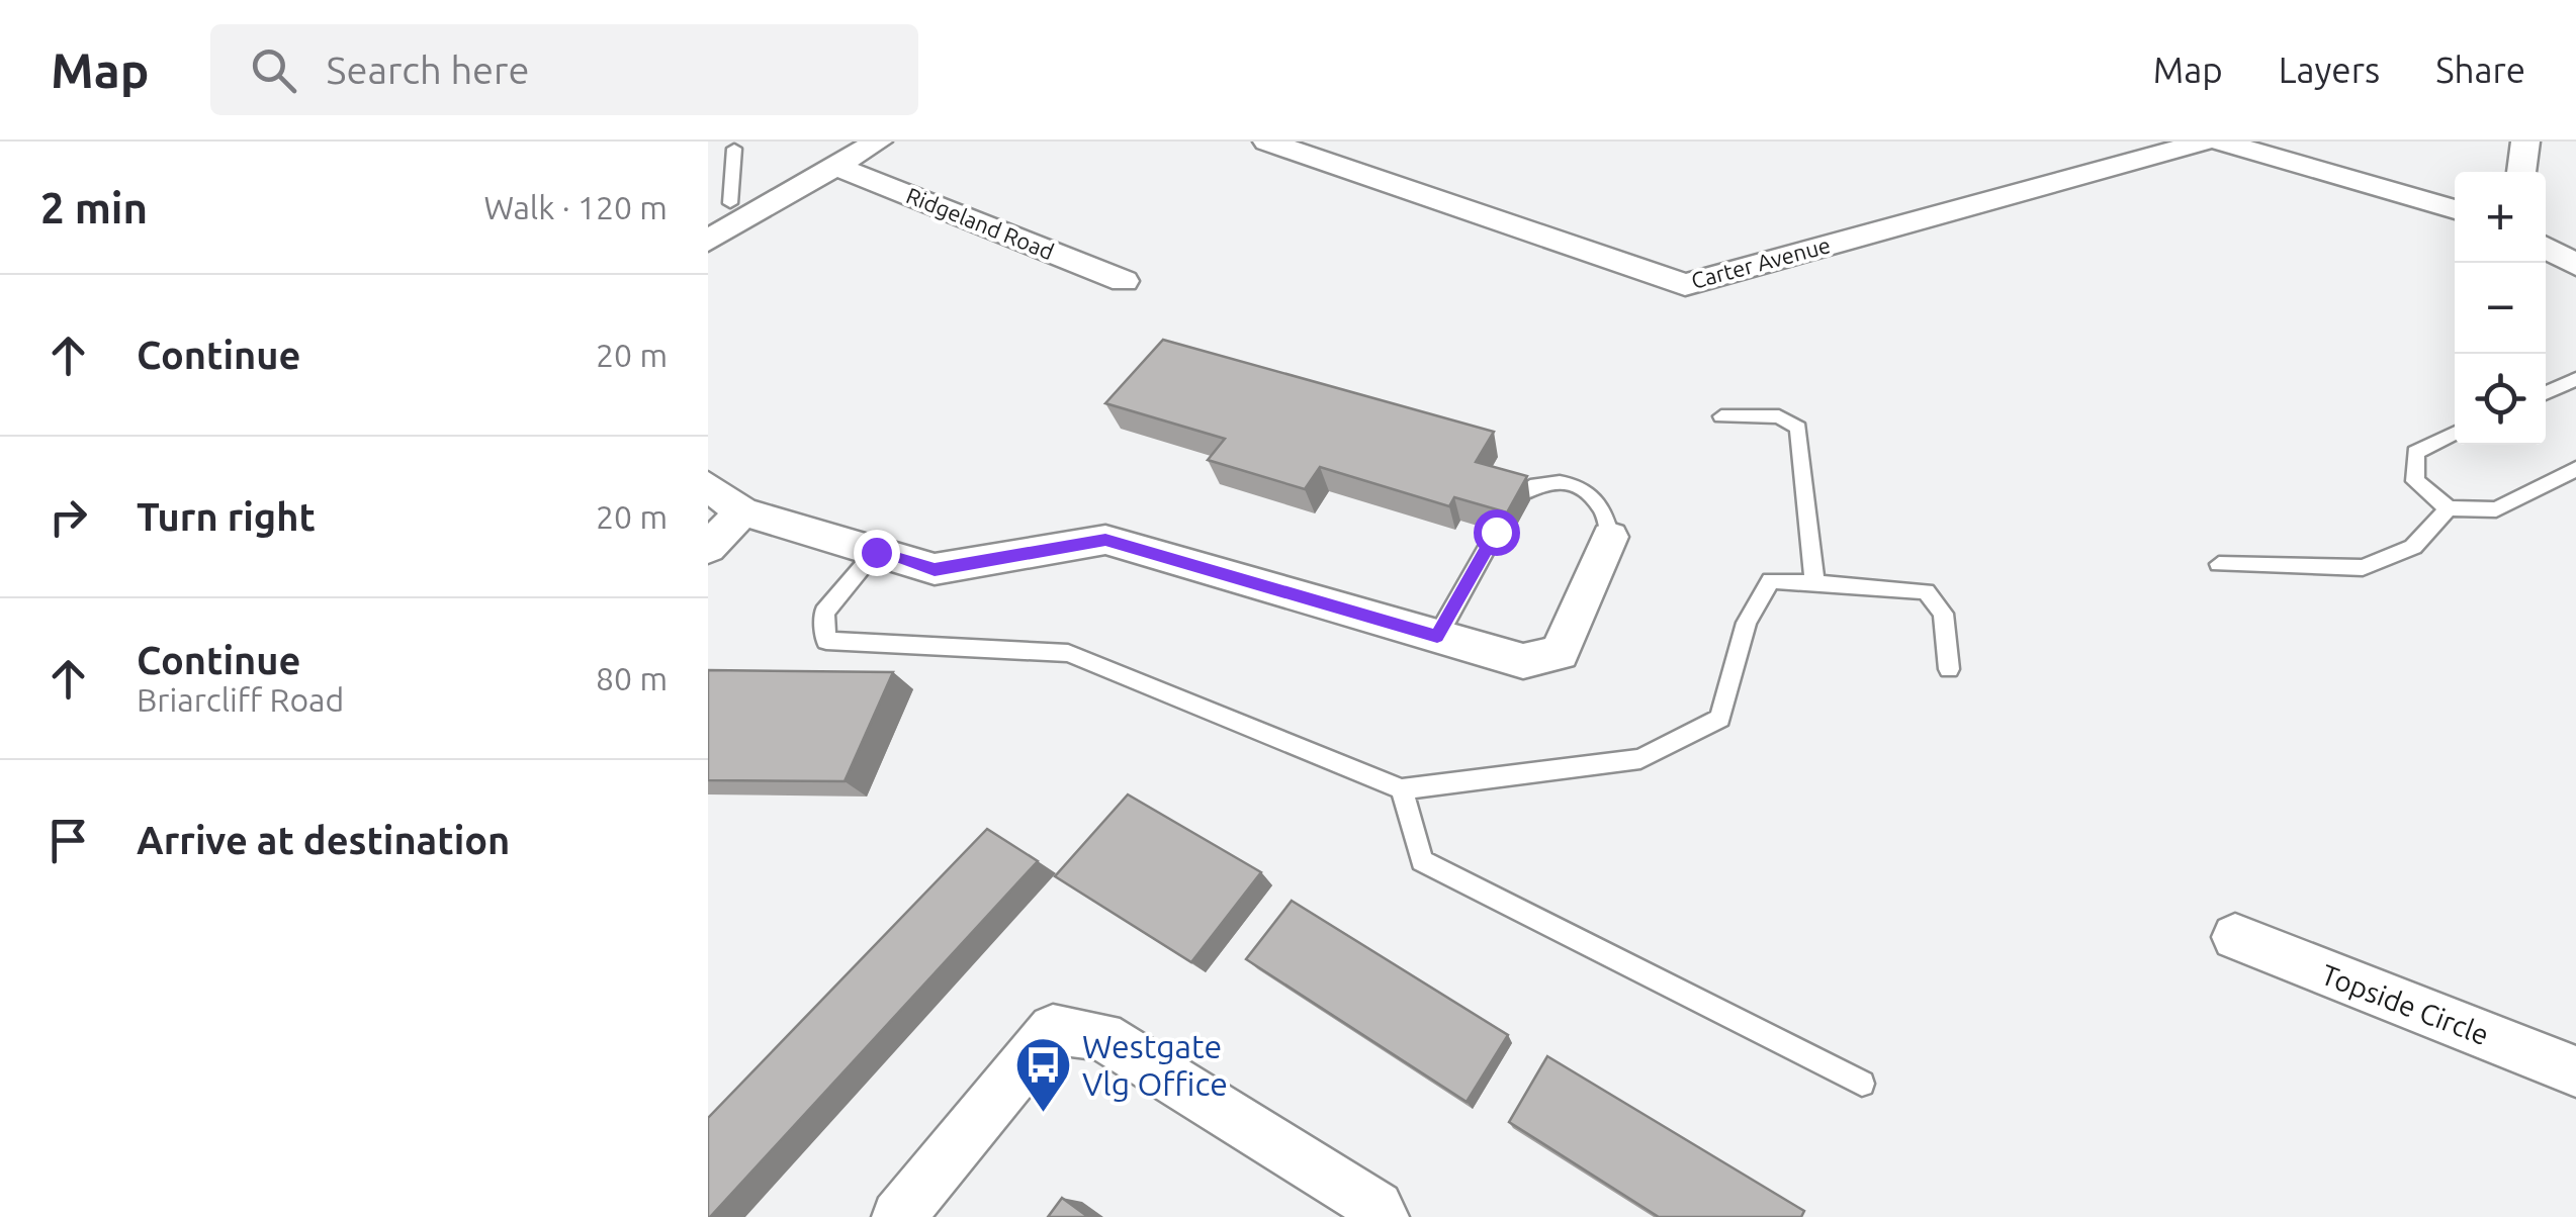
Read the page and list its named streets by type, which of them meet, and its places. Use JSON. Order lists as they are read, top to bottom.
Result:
{
  "streets": {
    "street": ["Ridgeland Road", "Carter Avenue", "Topside Circle"]
  },
  "places": {
    "bus stop": ["Westgate Vlg Office"]
  },
  "page": {
    "header": "Map",
    "search": "Search here",
    "nav": ["Map", "Layers", "Share"],
    "heading": ["2 min", "Walk · 120 m"],
    "map_buttons": ["+", "−"],
    "list": [
      ["Continue", "20 m"],
      ["Turn right", "20 m"],
      ["Continue", "Briarcliff Road", "80 m"],
      "Arrive at destination"
    ]
  }
}
